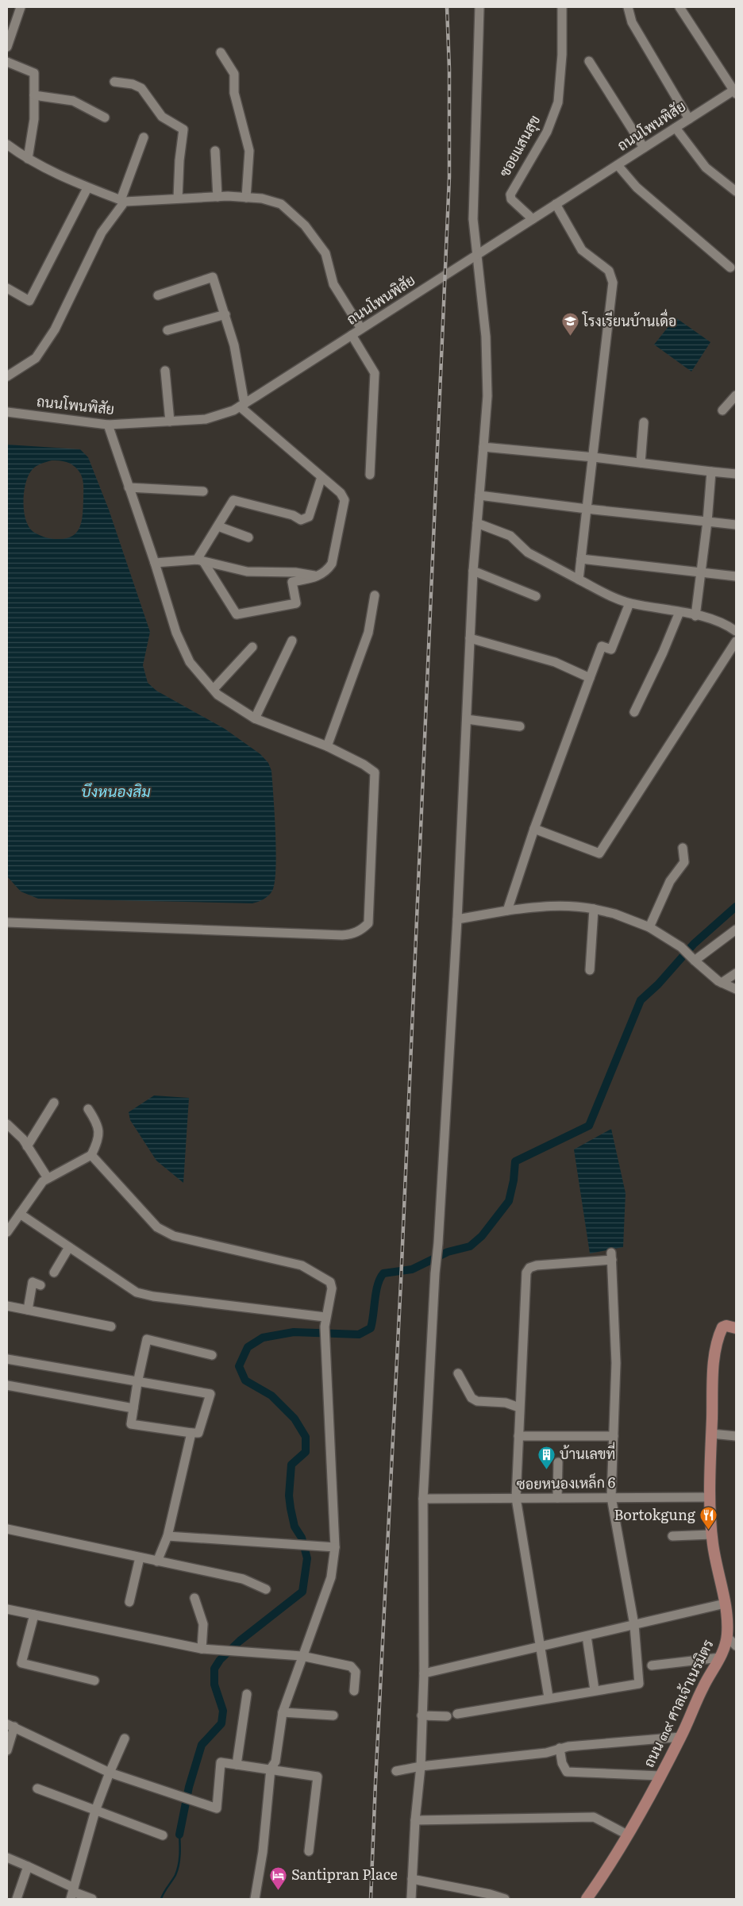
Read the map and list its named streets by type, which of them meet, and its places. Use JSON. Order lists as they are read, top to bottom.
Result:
{
  "streets": {
    "main road": ["ถนน ๓๙ ศาลเจ้าเนรมิตร"],
    "street": ["ถนนโพนพิสัย", "ซอยแสนสุข", "ซอยหนองเหล็ก 6"]
  },
  "crossings": [
    ["ถนนโพนพิสัย", "ซอยแสนสุข"],
    ["ซอยหนองเหล็ก 6", "ถนน ๓๙ ศาลเจ้าเนรมิตร"]
  ],
  "water": ["บึงหนองสิม"],
  "places": {
    "school or university": ["โรงเรียนบ้านเดื่อ"],
    "building": ["บ้านเลขที่"],
    "restaurant": ["Bortokgung"],
    "hotel": ["Santipran Place"]
  }
}
